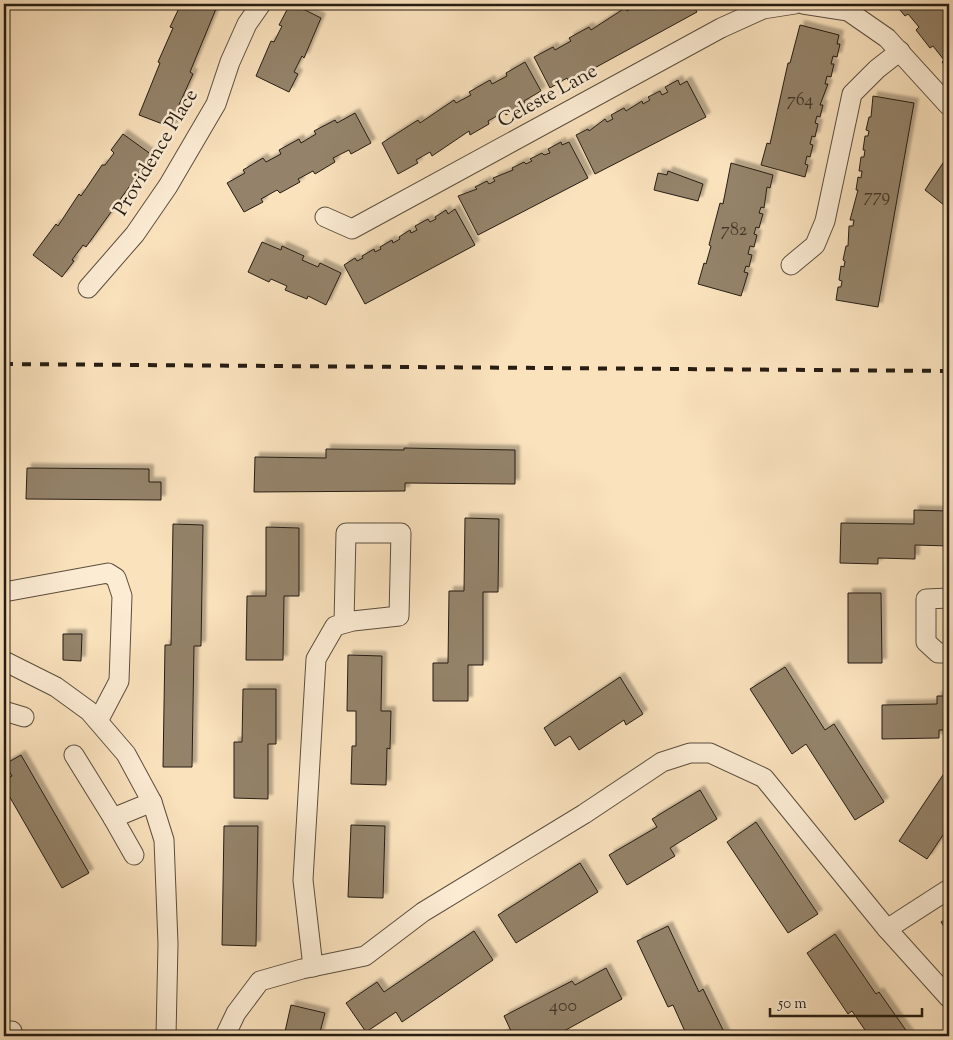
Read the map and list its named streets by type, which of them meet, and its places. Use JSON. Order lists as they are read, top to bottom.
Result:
{
  "streets": {
    "street": ["Celeste Lane", "Providence Place"]
  },
  "house_numbers": [
    "764",
    "779",
    "782",
    "400"
  ],
  "scale_bar": "50 m"
}
